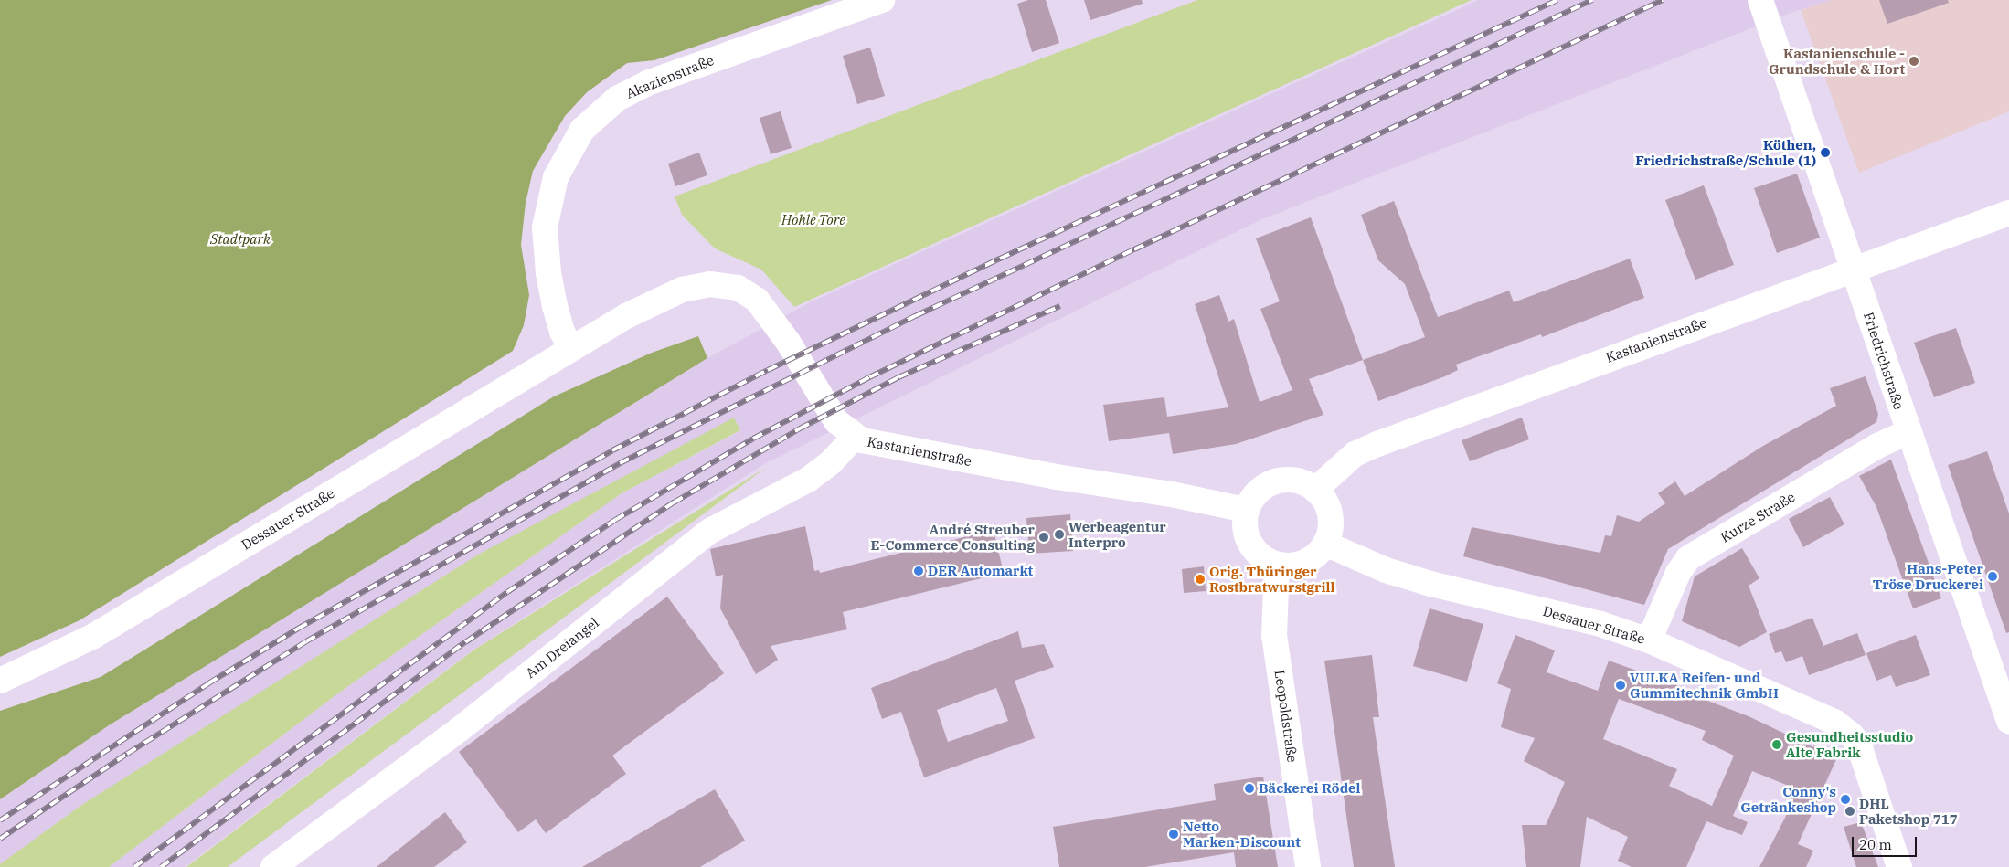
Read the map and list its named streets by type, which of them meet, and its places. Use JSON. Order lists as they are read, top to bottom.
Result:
{
  "streets": {
    "street": [
      "Akazienstraße",
      "Kastanienstraße",
      "Friedrichstraße",
      "Kurze Straße",
      "Dessauer Straße",
      "Am Dreiangel",
      "Leopoldstraße"
    ]
  },
  "crossings": [
    ["Akazienstraße", "Kastanienstraße"],
    ["Akazienstraße", "Dessauer Straße"],
    ["Kastanienstraße", "Friedrichstraße"],
    ["Kastanienstraße", "Dessauer Straße"],
    ["Kastanienstraße", "Am Dreiangel"],
    ["Kastanienstraße", "Leopoldstraße"],
    ["Friedrichstraße", "Kurze Straße"],
    ["Kurze Straße", "Dessauer Straße"],
    ["Dessauer Straße", "Leopoldstraße"]
  ],
  "parks": ["Hohle Tore", "Stadtpark"],
  "places": [
    "Kastanienschule - Grundschule & Hort",
    "Köthen, Friedrichstraße/Schule (1)",
    "Werbeagentur Interpro",
    "André Streuber E-Commerce Consulting",
    "DER Automarkt",
    "Hans-Peter Tröse Druckerei",
    "Orig. Thüringer Rostbratwurstgrill",
    "VULKA Reifen- und Gummitechnik GmbH",
    "Gesundheitsstudio Alte Fabrik",
    "Bäckerei Rödel",
    "Conny's Getränkeshop",
    "DHL Paketshop 717",
    "Netto Marken-Discount"
  ],
  "scale_bar": "20 m"
}
